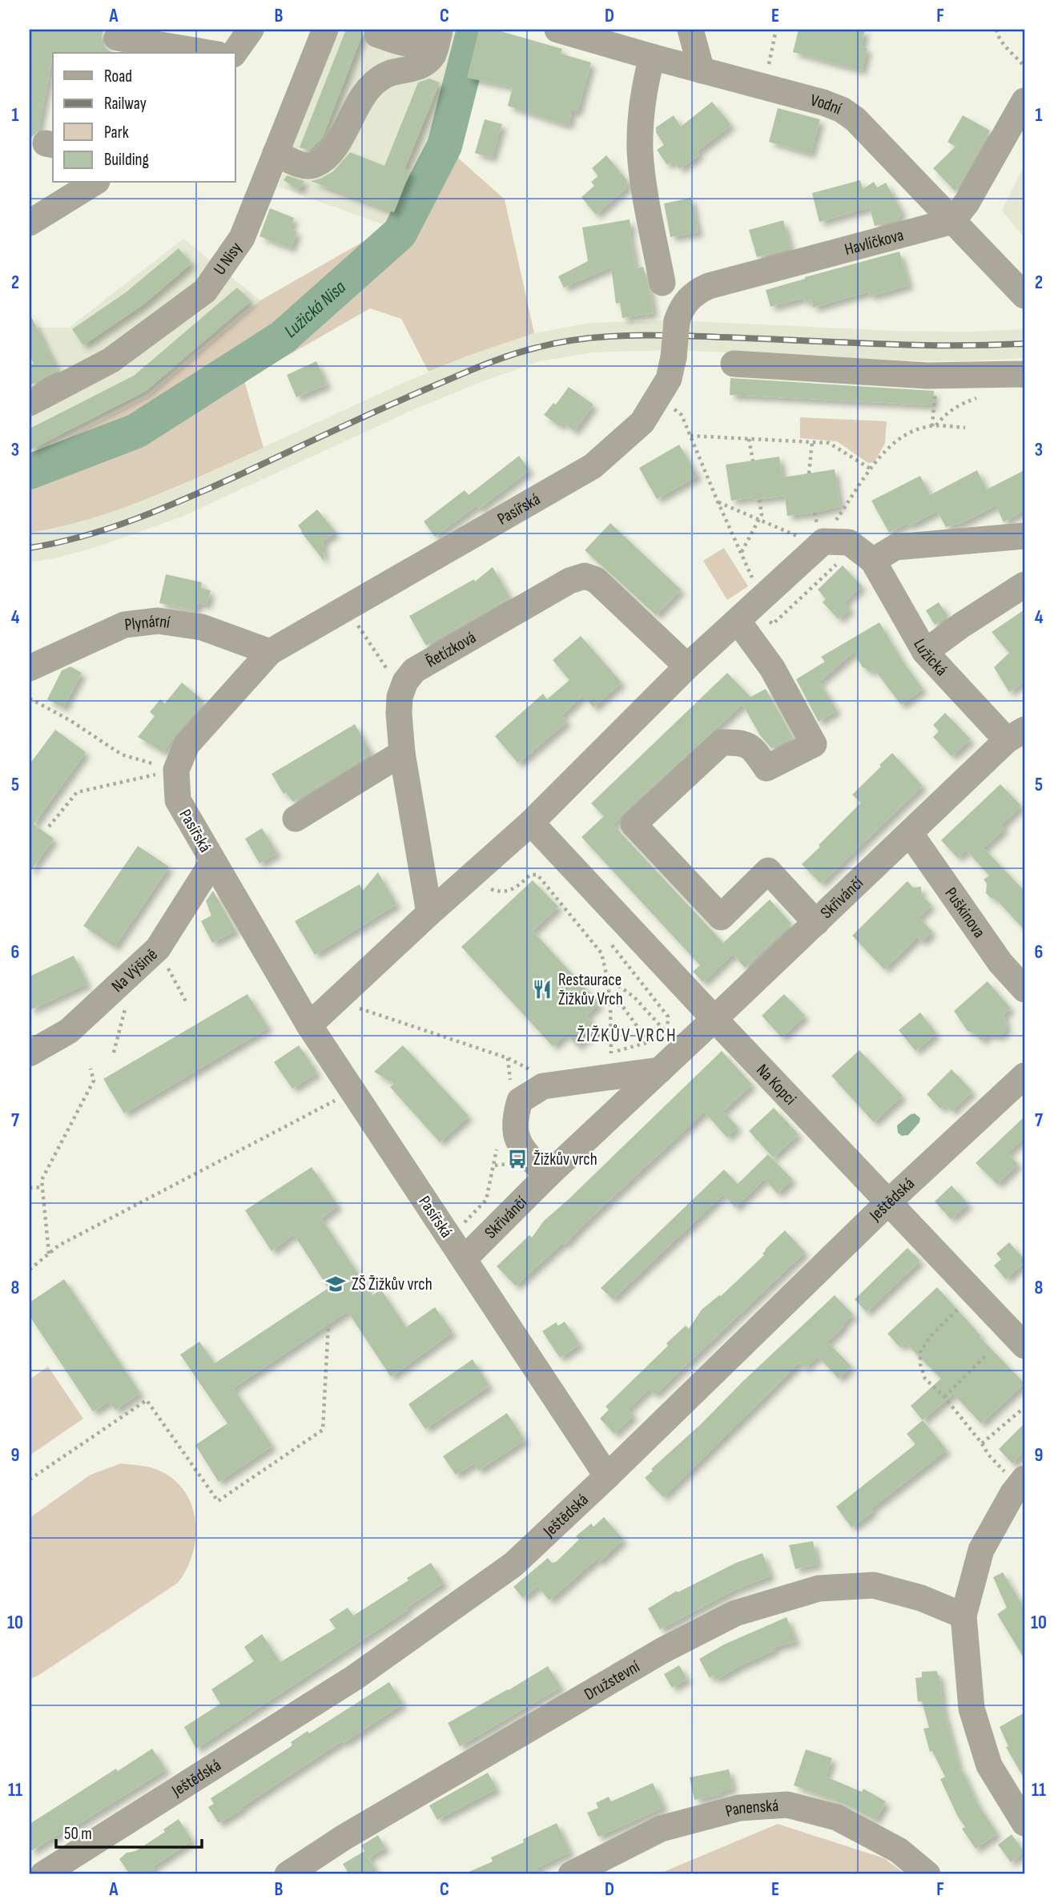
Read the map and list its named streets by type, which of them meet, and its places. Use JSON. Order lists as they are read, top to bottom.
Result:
{
  "streets": {
    "street": [
      "Vodní",
      "Havlíčkova",
      "U Nisy",
      "Pasířská",
      "Plynární",
      "Řetízková",
      "Lužická",
      "Skřivánčí",
      "Puškinova",
      "Na Výšině",
      "Na Kopci",
      "Ještědská",
      "Družstevní",
      "Panenská"
    ]
  },
  "crossings": [
    ["Vodní", "Havlíčkova"],
    ["Havlíčkova", "Pasířská"],
    ["Pasířská", "Plynární"],
    ["Pasířská", "Skřivánčí"],
    ["Pasířská", "Na Výšině"],
    ["Pasířská", "Ještědská"],
    ["Lužická", "Skřivánčí"],
    ["Skřivánčí", "Puškinova"],
    ["Skřivánčí", "Na Kopci"],
    ["Na Kopci", "Ještědská"]
  ],
  "districts": ["ŽIŽKŮV VRCH"],
  "water": ["Lužická Nisa"],
  "places": {
    "restaurant": ["Restaurace Žižkův Vrch"],
    "bus stop": ["Žižkův vrch"],
    "school or university": ["ZŠ Žižkův vrch"]
  },
  "legend": [
    "Road",
    "Railway",
    "Park",
    "Building"
  ],
  "scale_bar": "50 m",
  "grid": {
    "columns": [
      "A",
      "B",
      "C",
      "D",
      "E",
      "F"
    ],
    "rows": [
      "1",
      "2",
      "3",
      "4",
      "5",
      "6",
      "7",
      "8",
      "9",
      "10",
      "11"
    ]
  }
}
